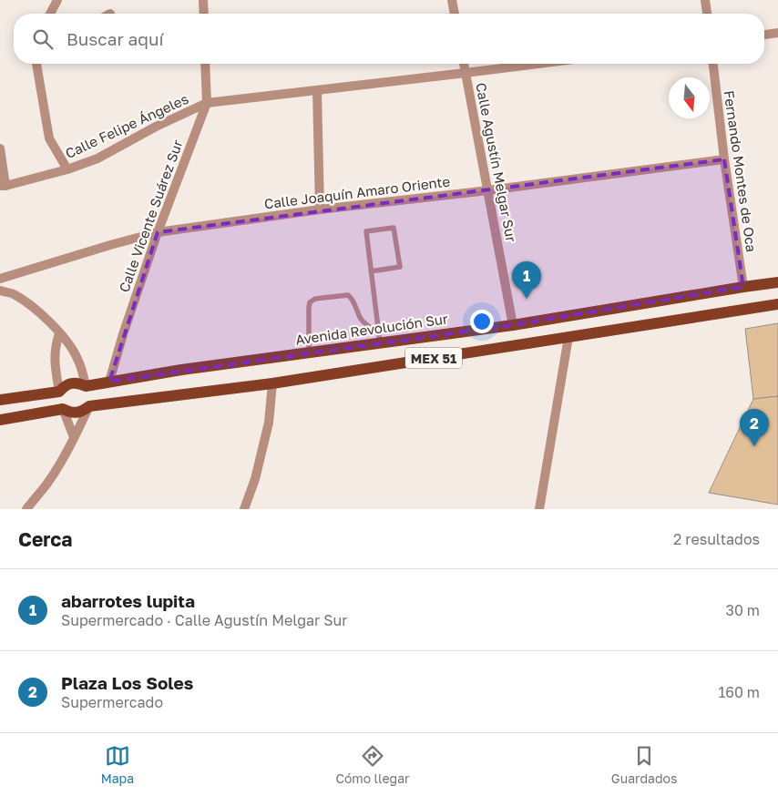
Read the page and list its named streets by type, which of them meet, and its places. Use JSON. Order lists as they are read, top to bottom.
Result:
{
  "streets": {
    "main road": ["Avenida Revolución Sur", "MEX 51"],
    "street": [
      "Calle Felipe Ángeles",
      "Calle Agustín Melgar Sur",
      "Fernando Montes de Oca",
      "Calle Joaquín Amaro Oriente",
      "Calle Vicente Suárez Sur"
    ]
  },
  "crossings": [
    ["Calle Felipe Ángeles", "Calle Agustín Melgar Sur"],
    ["Calle Felipe Ángeles", "Calle Vicente Suárez Sur"],
    ["Calle Agustín Melgar Sur", "Calle Joaquín Amaro Oriente"],
    ["Calle Agustín Melgar Sur", "Avenida Revolución Sur"],
    ["Fernando Montes de Oca", "Calle Joaquín Amaro Oriente"],
    ["Fernando Montes de Oca", "Avenida Revolución Sur"],
    ["Calle Joaquín Amaro Oriente", "Calle Vicente Suárez Sur"],
    ["Calle Vicente Suárez Sur", "Avenida Revolución Sur"],
    ["Avenida Revolución Sur", "MEX 51"]
  ],
  "north": "bottom",
  "page": {
    "search": "Buscar aquí",
    "pins": ["1", "2"],
    "heading": ["Cerca", "2 resultados"],
    "list": [
      {
        "mark": "1",
        "name": "abarrotes lupita",
        "note": "Supermercado · Calle Agustín Melgar Sur",
        "value": "30 m"
      },
      {
        "mark": "2",
        "name": "Plaza Los Soles",
        "note": "Supermercado",
        "value": "160 m"
      }
    ],
    "nav": ["Mapa", "Cómo llegar", "Guardados"]
  }
}
